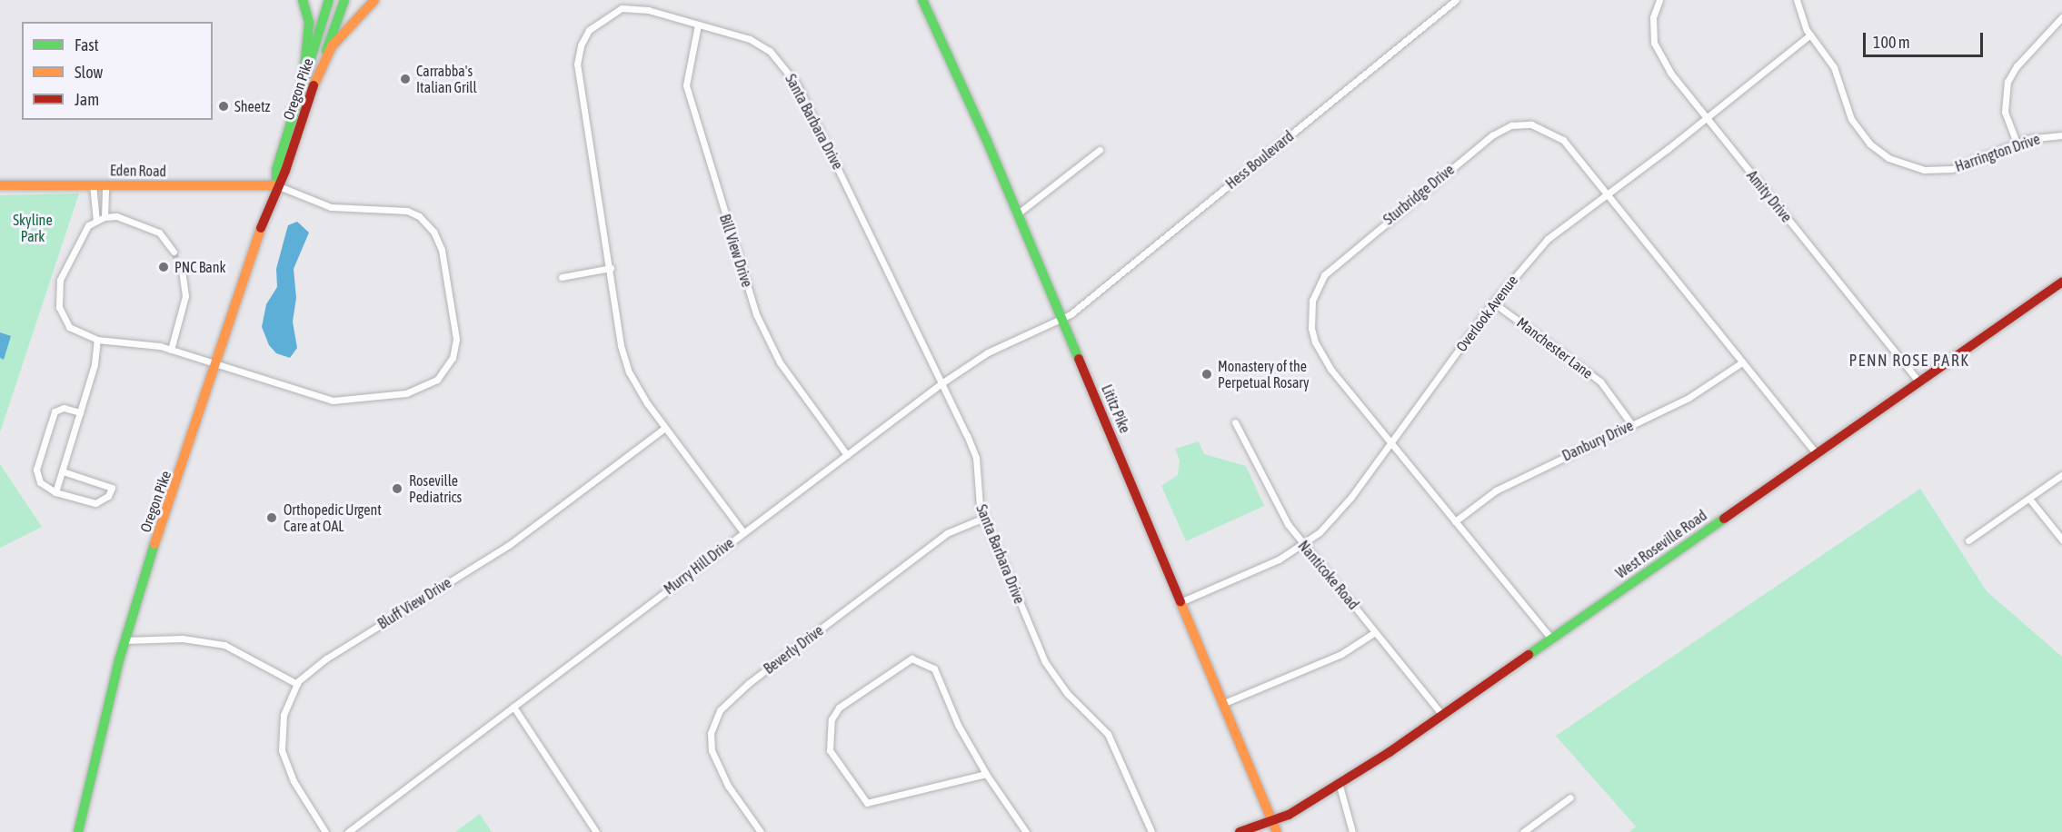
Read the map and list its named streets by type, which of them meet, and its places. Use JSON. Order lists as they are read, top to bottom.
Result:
{
  "streets": {
    "main road": [
      "Oregon Pike",
      "Eden Road",
      "Lititz Pike",
      "West Roseville Road"
    ],
    "street": [
      "Santa Barbara Drive",
      "Harrington Drive",
      "Hess Boulevard",
      "Sturbridge Drive",
      "Amity Drive",
      "Bill View Drive",
      "Overlook Avenue",
      "Manchester Lane",
      "Danbury Drive",
      "Murry Hill Drive",
      "Nanticoke Road",
      "Bluff View Drive",
      "Beverly Drive"
    ]
  },
  "crossings": [
    ["Oregon Pike", "Eden Road"],
    ["Santa Barbara Drive", "Bill View Drive"],
    ["Santa Barbara Drive", "Murry Hill Drive"],
    ["Santa Barbara Drive", "Bluff View Drive"],
    ["Santa Barbara Drive", "Beverly Drive"],
    ["Harrington Drive", "Overlook Avenue"],
    ["Hess Boulevard", "Lititz Pike"],
    ["Hess Boulevard", "Murry Hill Drive"],
    ["Sturbridge Drive", "Overlook Avenue"],
    ["Sturbridge Drive", "Danbury Drive"],
    ["Sturbridge Drive", "West Roseville Road"],
    ["Amity Drive", "Overlook Avenue"],
    ["Amity Drive", "West Roseville Road"],
    ["Bill View Drive", "Murry Hill Drive"],
    ["Overlook Avenue", "Manchester Lane"],
    ["Overlook Avenue", "Lititz Pike"],
    ["Overlook Avenue", "Nanticoke Road"],
    ["Manchester Lane", "Danbury Drive"],
    ["Lititz Pike", "West Roseville Road"],
    ["Lititz Pike", "Murry Hill Drive"],
    ["West Roseville Road", "Nanticoke Road"]
  ],
  "districts": ["PENN ROSE PARK"],
  "parks": ["Skyline Park"],
  "places": [
    "Carrabba's Italian Grill",
    "Sheetz",
    "PNC Bank",
    "Monastery of the Perpetual Rosary",
    "Roseville Pediatrics",
    "Orthopedic Urgent Care at OAL"
  ],
  "legend": ["Fast", "Slow", "Jam"],
  "scale_bar": "100 m"
}
